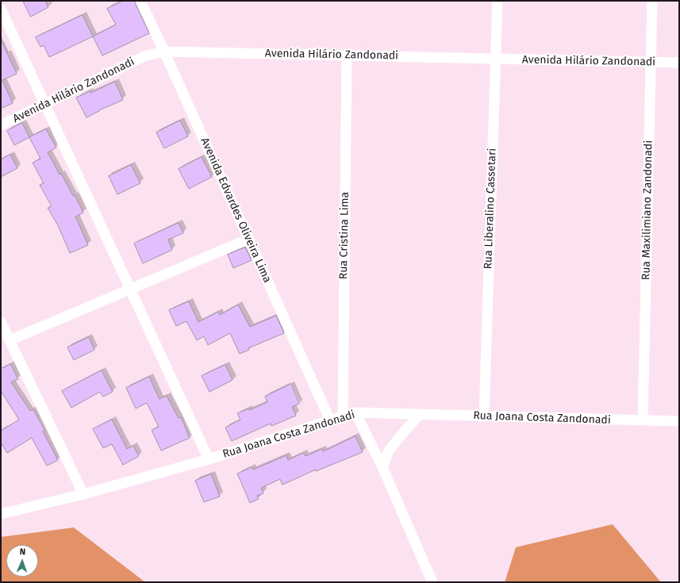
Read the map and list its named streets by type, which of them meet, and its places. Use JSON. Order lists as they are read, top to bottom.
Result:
{
  "streets": {
    "street": [
      "Avenida Hilário Zandonadi",
      "Rua Liberalino Cassetari",
      "Avenida Edvardes Oliveira Lima",
      "Rua Maxilimiano Zandonadi",
      "Rua Cristina Lima",
      "Rua Joana Costa Zandonadi"
    ]
  },
  "crossings": [
    ["Avenida Hilário Zandonadi", "Rua Liberalino Cassetari"],
    ["Avenida Hilário Zandonadi", "Avenida Edvardes Oliveira Lima"],
    ["Avenida Hilário Zandonadi", "Rua Maxilimiano Zandonadi"],
    ["Avenida Hilário Zandonadi", "Rua Cristina Lima"],
    ["Rua Liberalino Cassetari", "Rua Joana Costa Zandonadi"],
    ["Avenida Edvardes Oliveira Lima", "Rua Joana Costa Zandonadi"],
    ["Rua Maxilimiano Zandonadi", "Rua Joana Costa Zandonadi"],
    ["Rua Cristina Lima", "Rua Joana Costa Zandonadi"]
  ],
  "north": "top"
}
